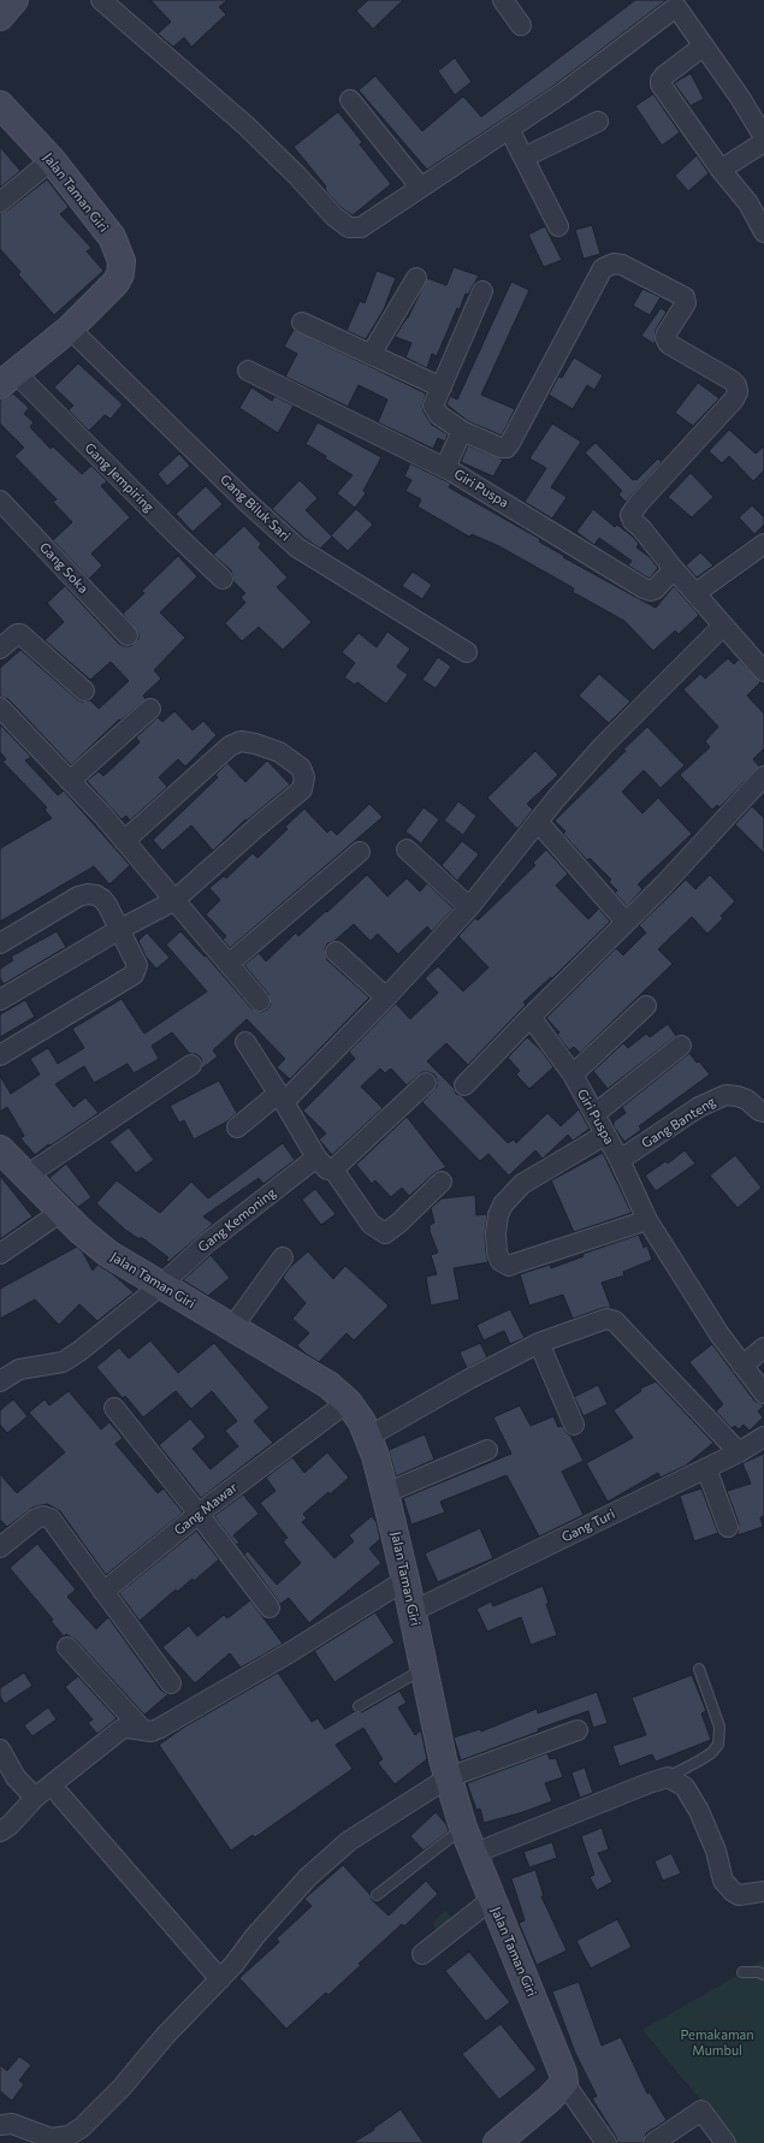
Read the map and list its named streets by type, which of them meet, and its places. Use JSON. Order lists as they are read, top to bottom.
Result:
{
  "streets": {
    "street": [
      "Jalan Taman Giri",
      "Gang Jempiring",
      "Giri Puspa",
      "Gang Biluk Sari",
      "Gang Soka",
      "Gang Banteng",
      "Gang Kemoning",
      "Gang Mawar",
      "Gang Turi"
    ]
  },
  "crossings": [
    ["Jalan Taman Giri", "Gang Jempiring"],
    ["Jalan Taman Giri", "Gang Biluk Sari"],
    ["Jalan Taman Giri", "Gang Kemoning"],
    ["Jalan Taman Giri", "Gang Mawar"],
    ["Jalan Taman Giri", "Gang Turi"],
    ["Giri Puspa", "Gang Banteng"]
  ],
  "parks": ["Pemakaman Mumbul"]
}
